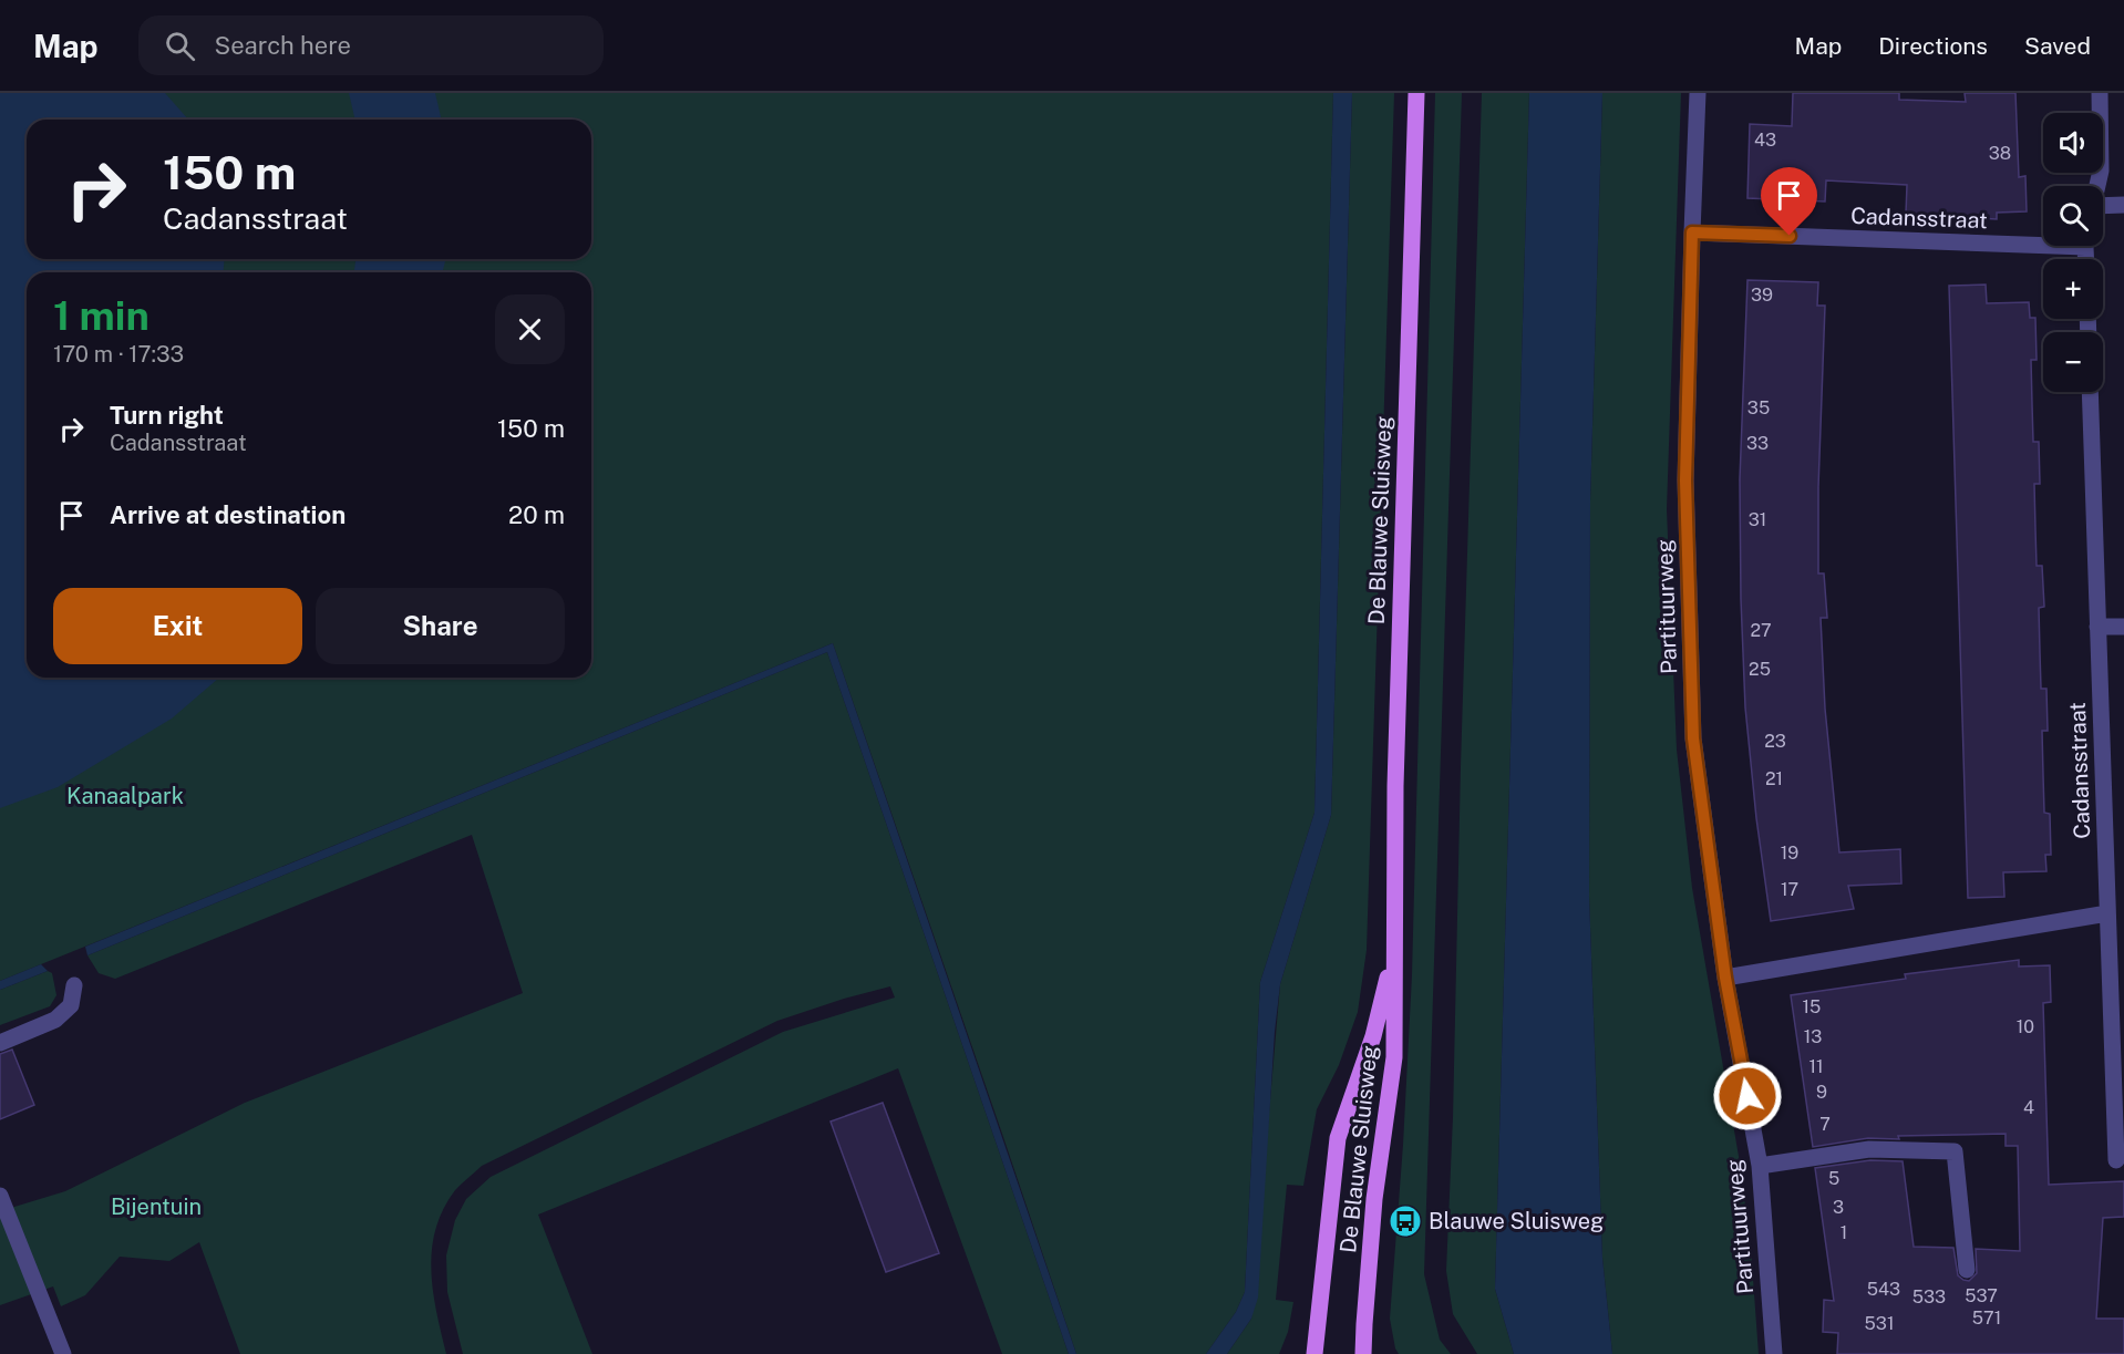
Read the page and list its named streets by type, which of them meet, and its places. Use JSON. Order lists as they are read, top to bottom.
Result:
{
  "streets": {
    "main road": ["De Blauwe Sluisweg"],
    "street": ["Cadansstraat", "Partituurweg"]
  },
  "crossings": [
    ["Cadansstraat", "Partituurweg"]
  ],
  "parks": ["Kanaalpark", "Bijentuin"],
  "places": {
    "bus stop": ["Blauwe Sluisweg"]
  },
  "house_numbers": [
    "43",
    "38",
    "39",
    "35",
    "33",
    "31",
    "27",
    "25",
    "23",
    "21",
    "19",
    "17",
    "15",
    "10",
    "13",
    "11",
    "9",
    "4",
    "7",
    "5",
    "3",
    "1",
    "543",
    "537",
    "533",
    "571",
    "531"
  ],
  "page": {
    "header": "Map",
    "search": "Search here",
    "nav": ["Map", "Directions", "Saved"],
    "map_buttons": ["+", "−"],
    "turn": ["150 m", "Cadansstraat"],
    "heading": ["1 min", "170 m · 17:33"],
    "list": [
      {
        "name": "Turn right",
        "note": "Cadansstraat",
        "value": "150 m"
      },
      {
        "name": "Arrive at destination",
        "value": "20 m"
      }
    ],
    "buttons": ["Exit", "Share"]
  }
}
